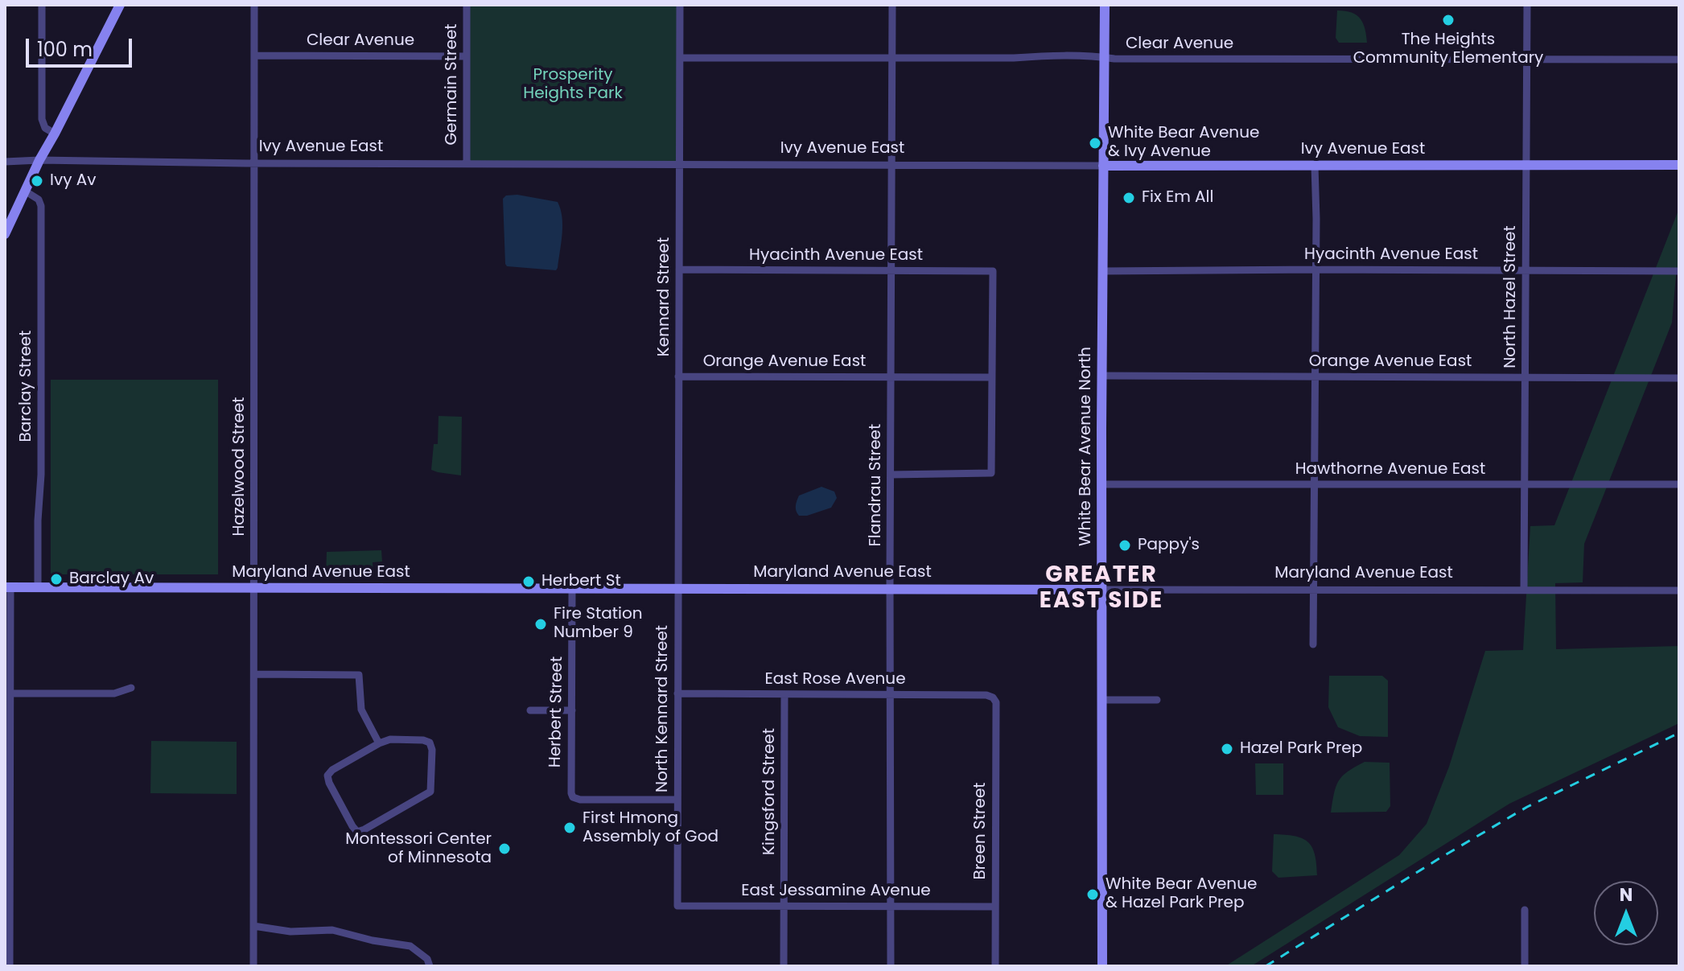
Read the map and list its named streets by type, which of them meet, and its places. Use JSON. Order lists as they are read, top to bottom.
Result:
{
  "streets": {
    "main road": ["Ivy Avenue East", "White Bear Avenue North", "Maryland Avenue East"],
    "street": [
      "Clear Avenue",
      "Germain Street",
      "Hyacinth Avenue East",
      "Kennard Street",
      "North Hazel Street",
      "Orange Avenue East",
      "Barclay Street",
      "Hazelwood Street",
      "Hawthorne Avenue East",
      "Flandrau Street",
      "East Rose Avenue",
      "North Kennard Street",
      "Herbert Street",
      "Kingsford Street",
      "Breen Street",
      "East Jessamine Avenue"
    ]
  },
  "crossings": [
    ["Clear Avenue", "Germain Street"],
    ["Clear Avenue", "Kennard Street"],
    ["Clear Avenue", "North Hazel Street"],
    ["Clear Avenue", "White Bear Avenue North"],
    ["Clear Avenue", "Hazelwood Street"],
    ["Clear Avenue", "Flandrau Street"],
    ["Germain Street", "Ivy Avenue East"],
    ["Ivy Avenue East", "Kennard Street"],
    ["Ivy Avenue East", "North Hazel Street"],
    ["Ivy Avenue East", "White Bear Avenue North"],
    ["Ivy Avenue East", "Hazelwood Street"],
    ["Ivy Avenue East", "Flandrau Street"],
    ["Hyacinth Avenue East", "Kennard Street"],
    ["Hyacinth Avenue East", "North Hazel Street"],
    ["Hyacinth Avenue East", "Orange Avenue East"],
    ["Hyacinth Avenue East", "White Bear Avenue North"],
    ["Hyacinth Avenue East", "Flandrau Street"],
    ["Kennard Street", "Orange Avenue East"],
    ["Kennard Street", "Maryland Avenue East"],
    ["Kennard Street", "North Kennard Street"],
    ["North Hazel Street", "Orange Avenue East"],
    ["North Hazel Street", "Hawthorne Avenue East"],
    ["North Hazel Street", "Maryland Avenue East"],
    ["Orange Avenue East", "White Bear Avenue North"],
    ["Orange Avenue East", "Flandrau Street"],
    ["Barclay Street", "Maryland Avenue East"],
    ["White Bear Avenue North", "Hawthorne Avenue East"],
    ["White Bear Avenue North", "Maryland Avenue East"],
    ["Hazelwood Street", "Maryland Avenue East"],
    ["Flandrau Street", "Maryland Avenue East"],
    ["Flandrau Street", "East Rose Avenue"],
    ["Flandrau Street", "East Jessamine Avenue"],
    ["Maryland Avenue East", "North Kennard Street"],
    ["Maryland Avenue East", "Herbert Street"],
    ["East Rose Avenue", "North Kennard Street"],
    ["East Rose Avenue", "Kingsford Street"],
    ["East Rose Avenue", "Breen Street"],
    ["North Kennard Street", "Herbert Street"],
    ["North Kennard Street", "East Jessamine Avenue"],
    ["Kingsford Street", "East Jessamine Avenue"],
    ["Breen Street", "East Jessamine Avenue"]
  ],
  "districts": ["GREATER EAST SIDE"],
  "parks": ["Prosperity Heights Park"],
  "places": [
    "The Heights Community Elementary",
    "White Bear Avenue & Ivy Avenue",
    "Ivy Av",
    "Fix Em All",
    "Pappy's",
    "Barclay Av",
    "Herbert St",
    "Fire Station Number 9",
    "Hazel Park Prep",
    "First Hmong Assembly of God",
    "Montessori Center of Minnesota",
    "White Bear Avenue & Hazel Park Prep"
  ],
  "scale_bar": "100 m",
  "north": "top"
}
